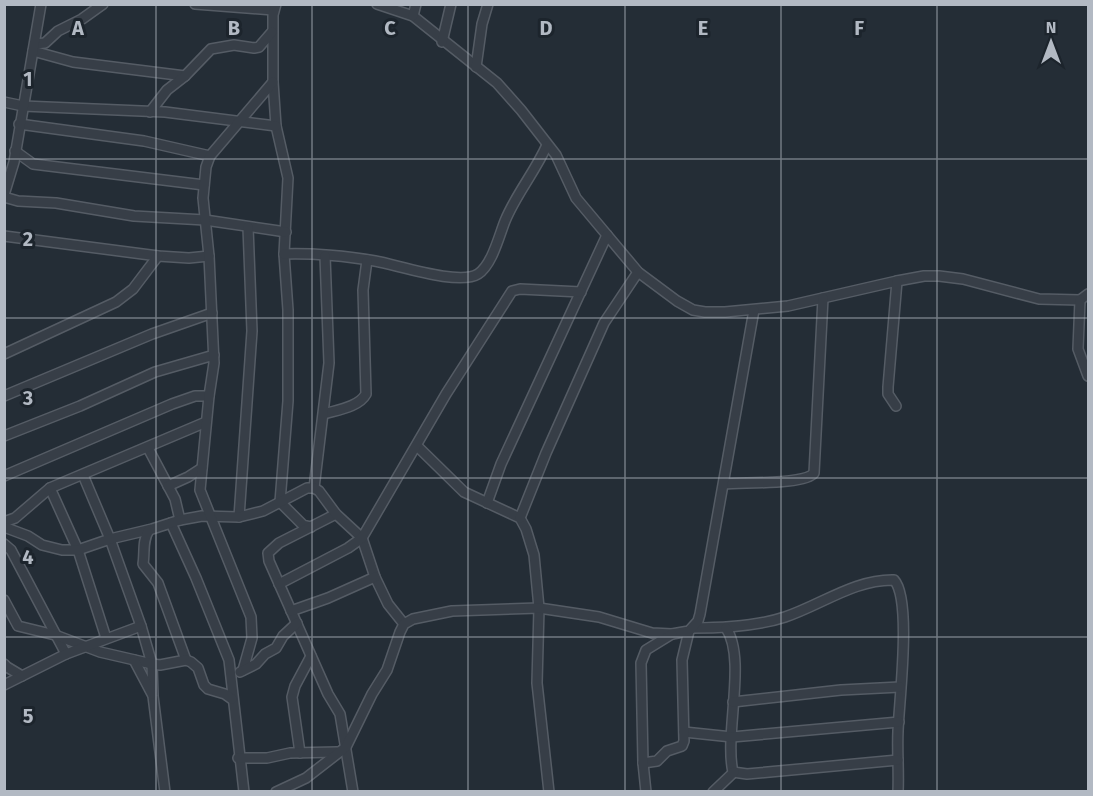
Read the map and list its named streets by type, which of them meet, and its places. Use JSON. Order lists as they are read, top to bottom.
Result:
{
  "north": "top",
  "grid": {
    "columns": [
      "A",
      "B",
      "C",
      "D",
      "E",
      "F"
    ],
    "rows": [
      "1",
      "2",
      "3",
      "4",
      "5"
    ]
  }
}
